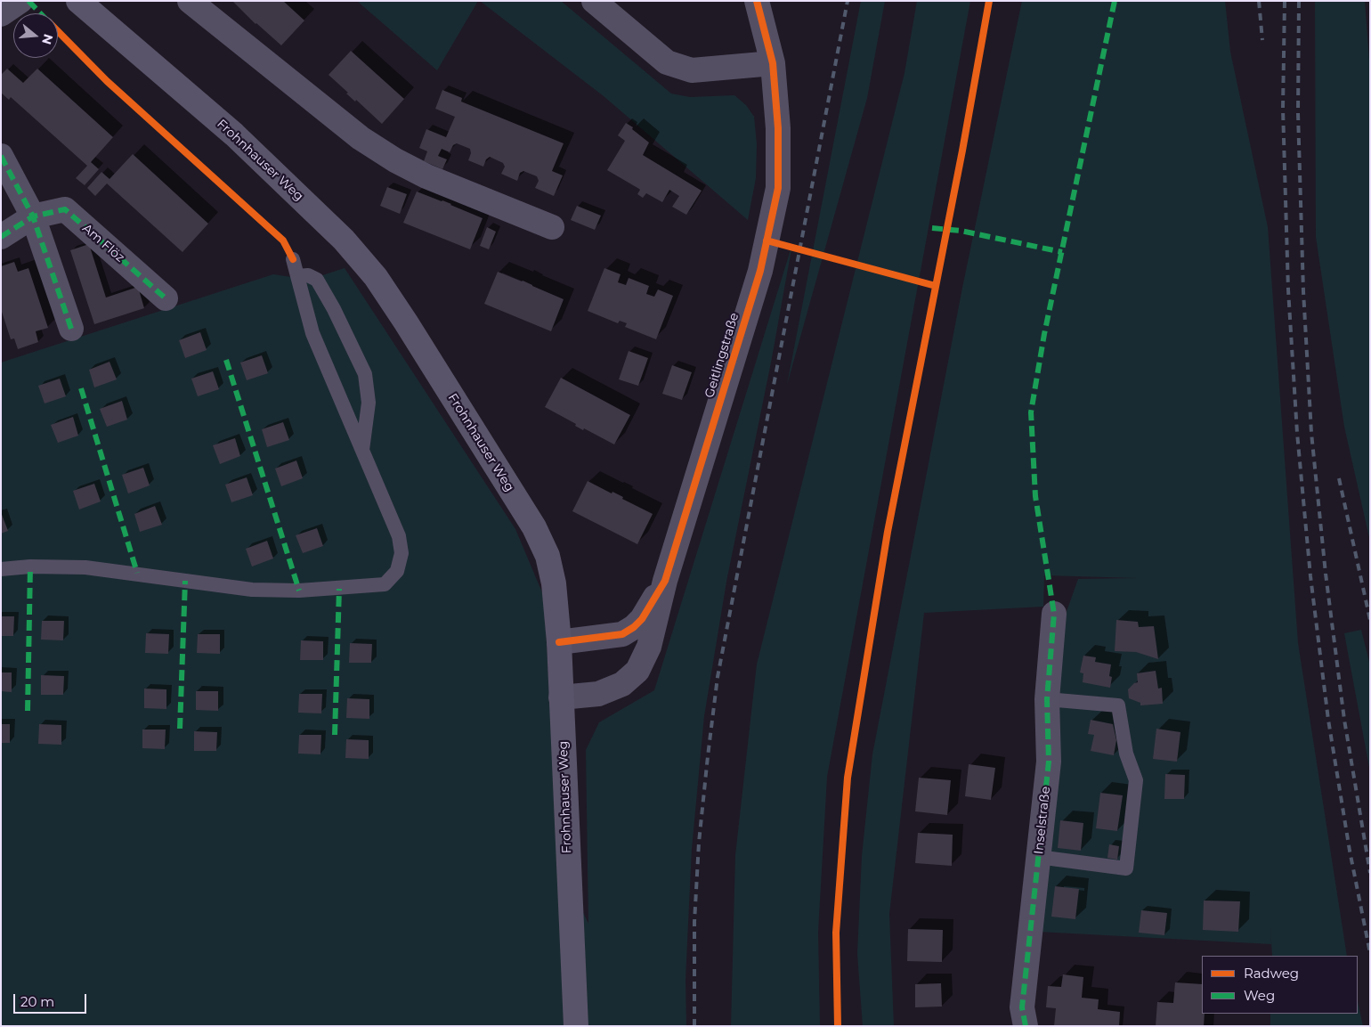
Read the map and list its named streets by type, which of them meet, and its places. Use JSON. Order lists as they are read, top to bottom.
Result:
{
  "streets": {
    "main road": ["Frohnhauser Weg"],
    "street": ["Am Flöz", "Geitlingstraße", "Inselstraße"]
  },
  "crossings": [
    ["Frohnhauser Weg", "Geitlingstraße"]
  ],
  "legend": ["Radweg", "Weg"],
  "scale_bar": "20 m",
  "north": "right"
}
